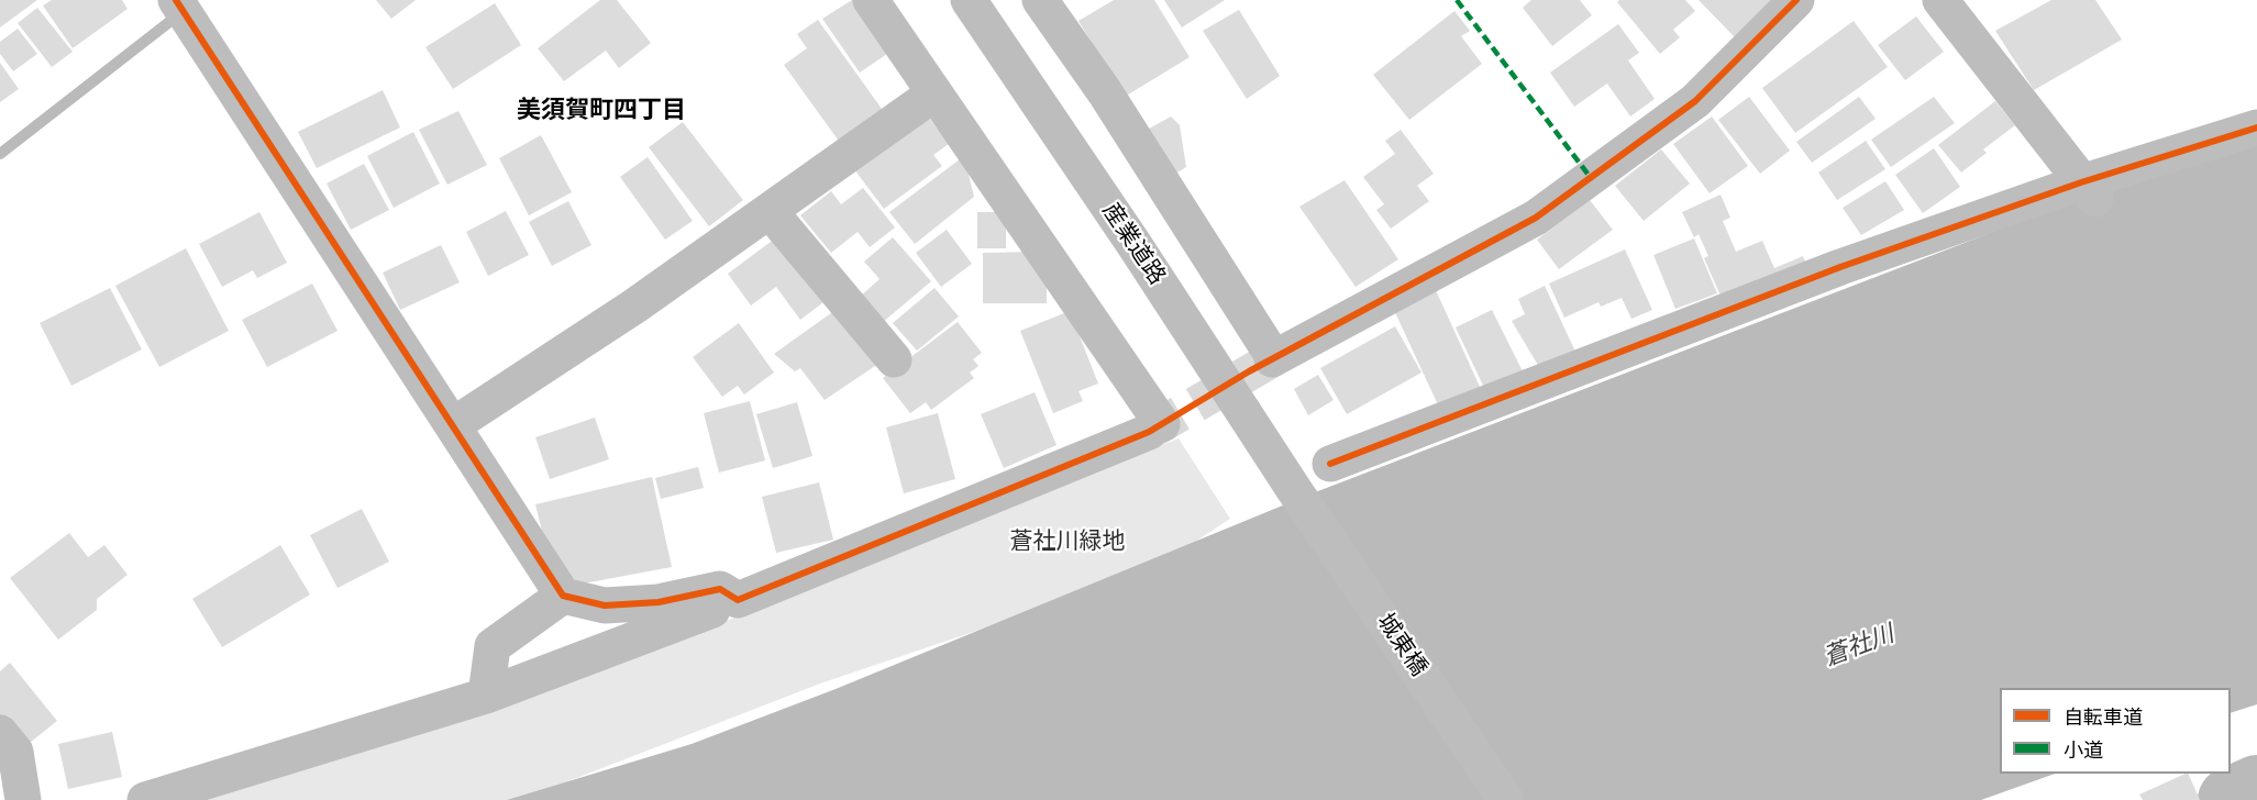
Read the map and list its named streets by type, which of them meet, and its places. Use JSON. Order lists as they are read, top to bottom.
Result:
{
  "streets": {
    "street": ["産業道路", "城東橋"]
  },
  "crossings": [
    ["産業道路", "城東橋"]
  ],
  "districts": ["美須賀町四丁目"],
  "water": ["蒼社川"],
  "parks": ["蒼社川緑地"],
  "legend": ["自転車道", "小道"]
}
